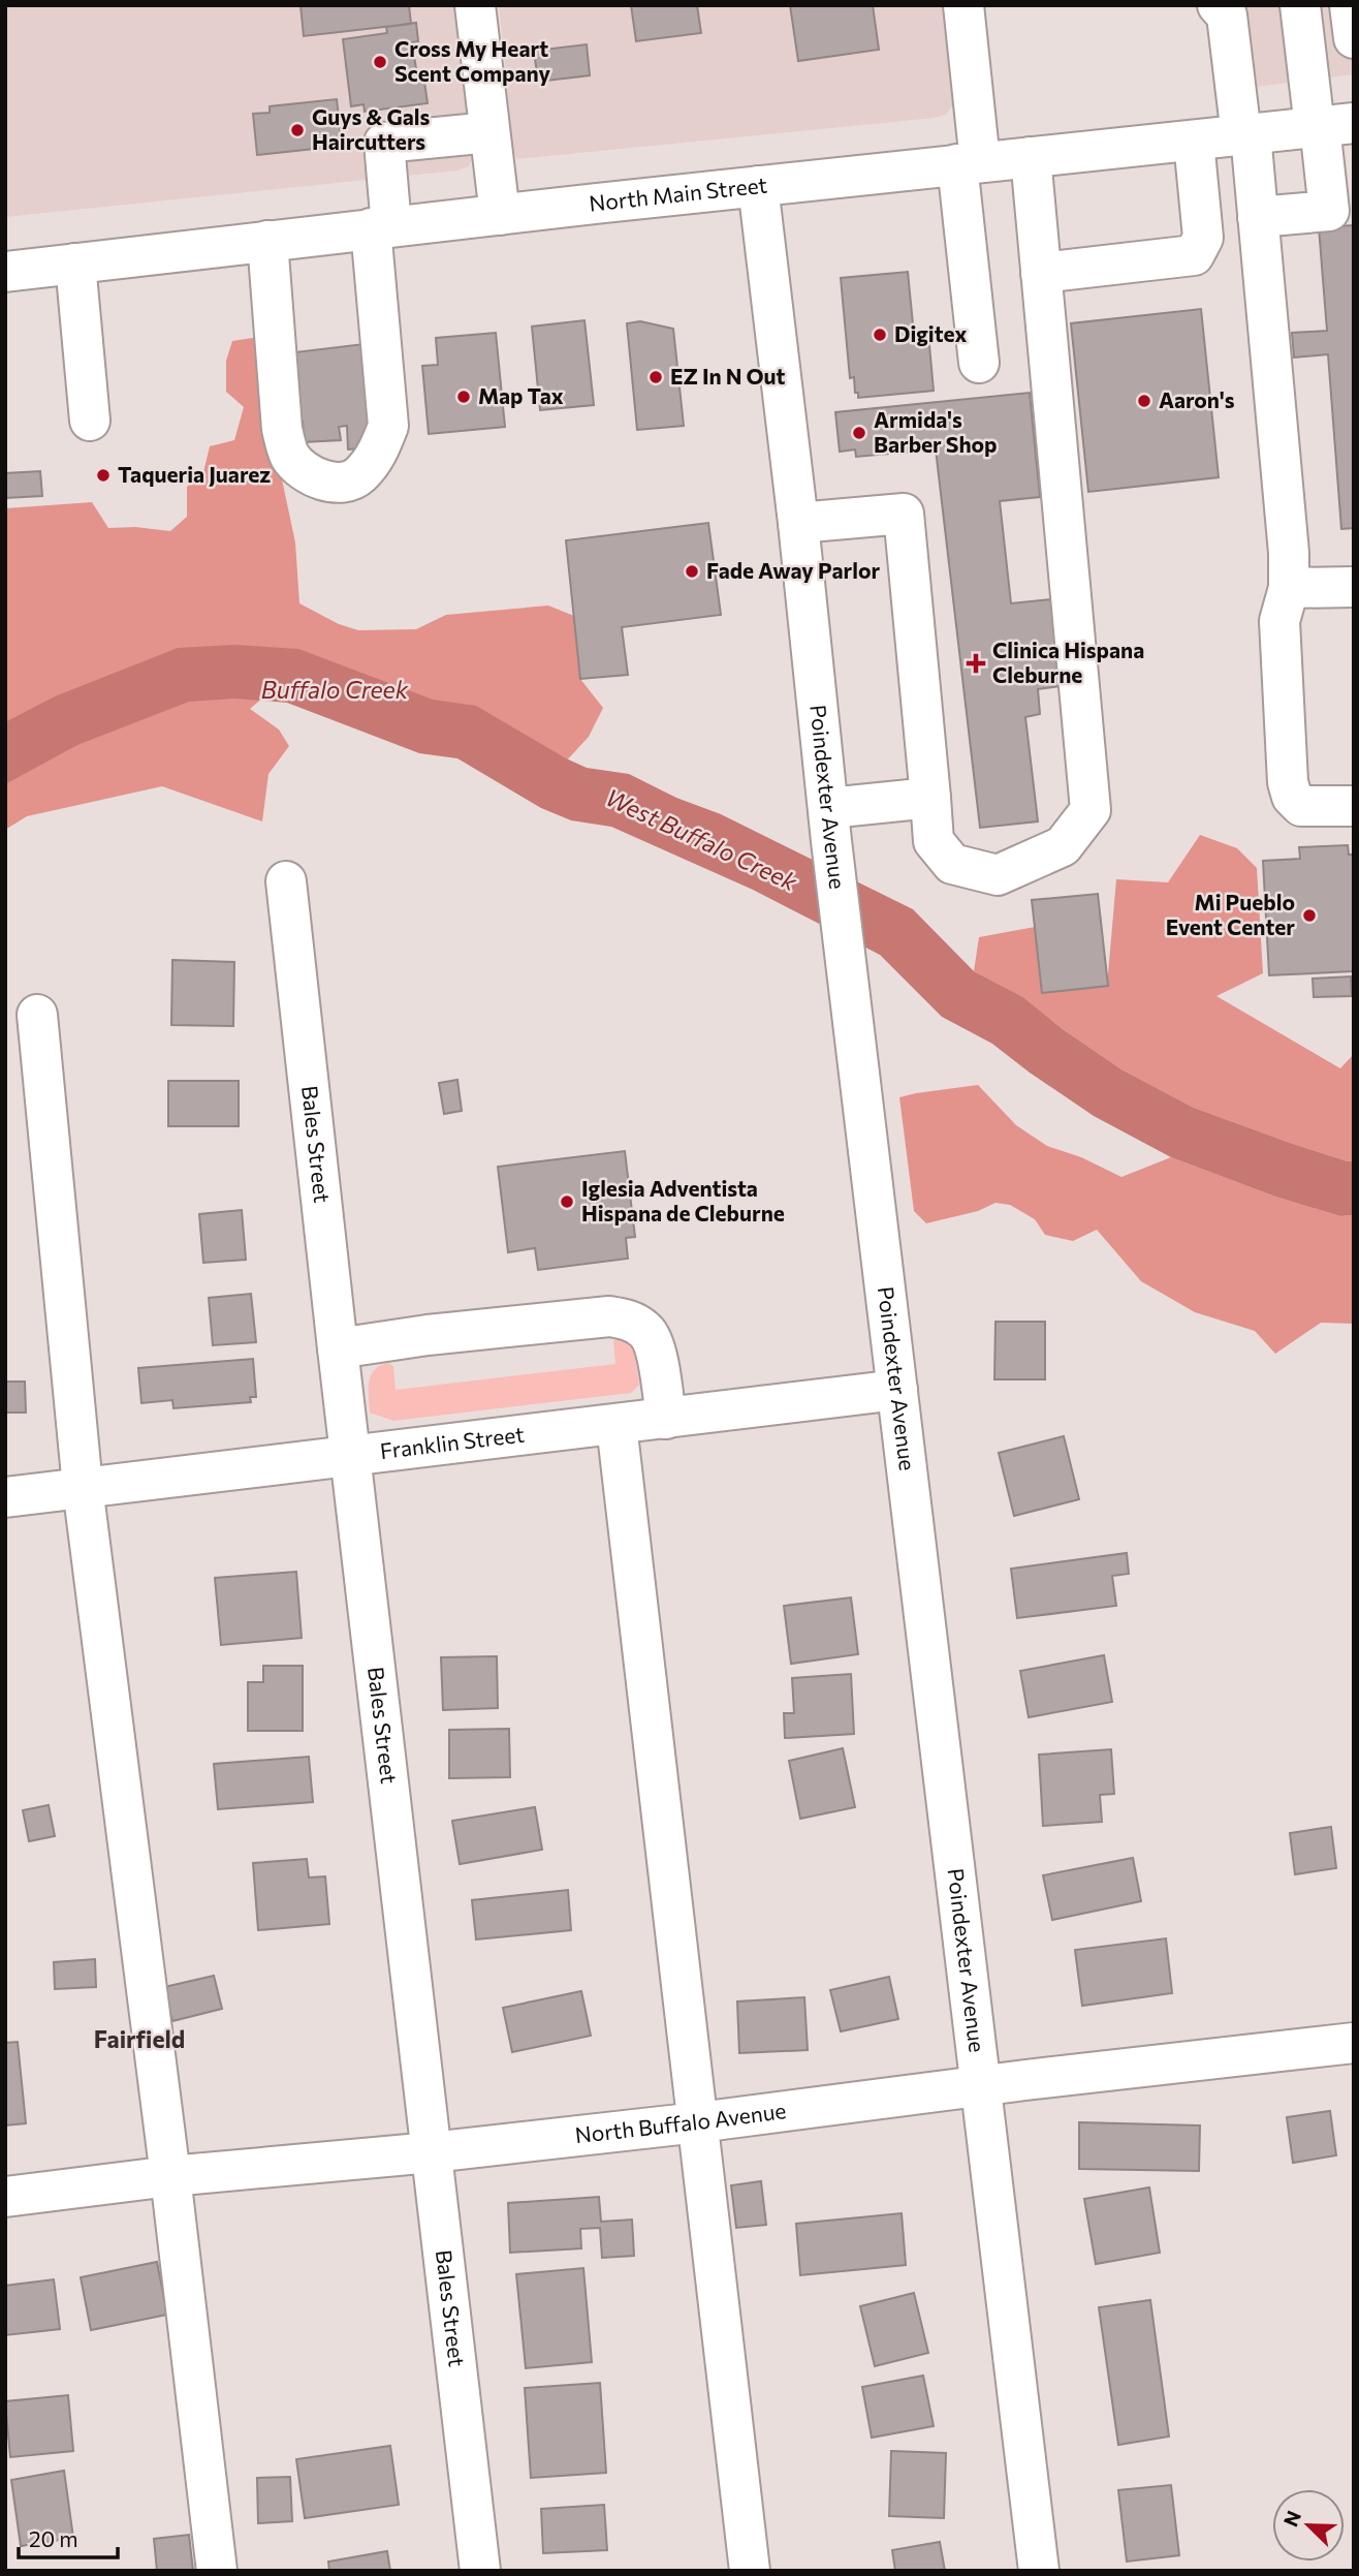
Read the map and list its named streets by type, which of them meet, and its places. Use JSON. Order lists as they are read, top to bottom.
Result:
{
  "streets": {
    "street": [
      "North Main Street",
      "Poindexter Avenue",
      "Bales Street",
      "Franklin Street",
      "North Buffalo Avenue"
    ]
  },
  "crossings": [
    ["North Main Street", "Poindexter Avenue"],
    ["Poindexter Avenue", "Franklin Street"],
    ["Poindexter Avenue", "North Buffalo Avenue"],
    ["Bales Street", "Franklin Street"],
    ["Bales Street", "North Buffalo Avenue"]
  ],
  "districts": ["Fairfield"],
  "water": ["Buffalo Creek", "West Buffalo Creek"],
  "places": {
    "other": [
      "Cross My Heart Scent Company",
      "Guys & Gals Haircutters",
      "Digitex",
      "EZ In N Out",
      "Map Tax",
      "Aaron's",
      "Armida's Barber Shop",
      "Taqueria Juarez",
      "Fade Away Parlor",
      "Mi Pueblo Event Center",
      "Iglesia Adventista Hispana de Cleburne"
    ],
    "health": ["Clinica Hispana Cleburne"]
  },
  "scale_bar": "20 m",
  "north": "top left"
}
